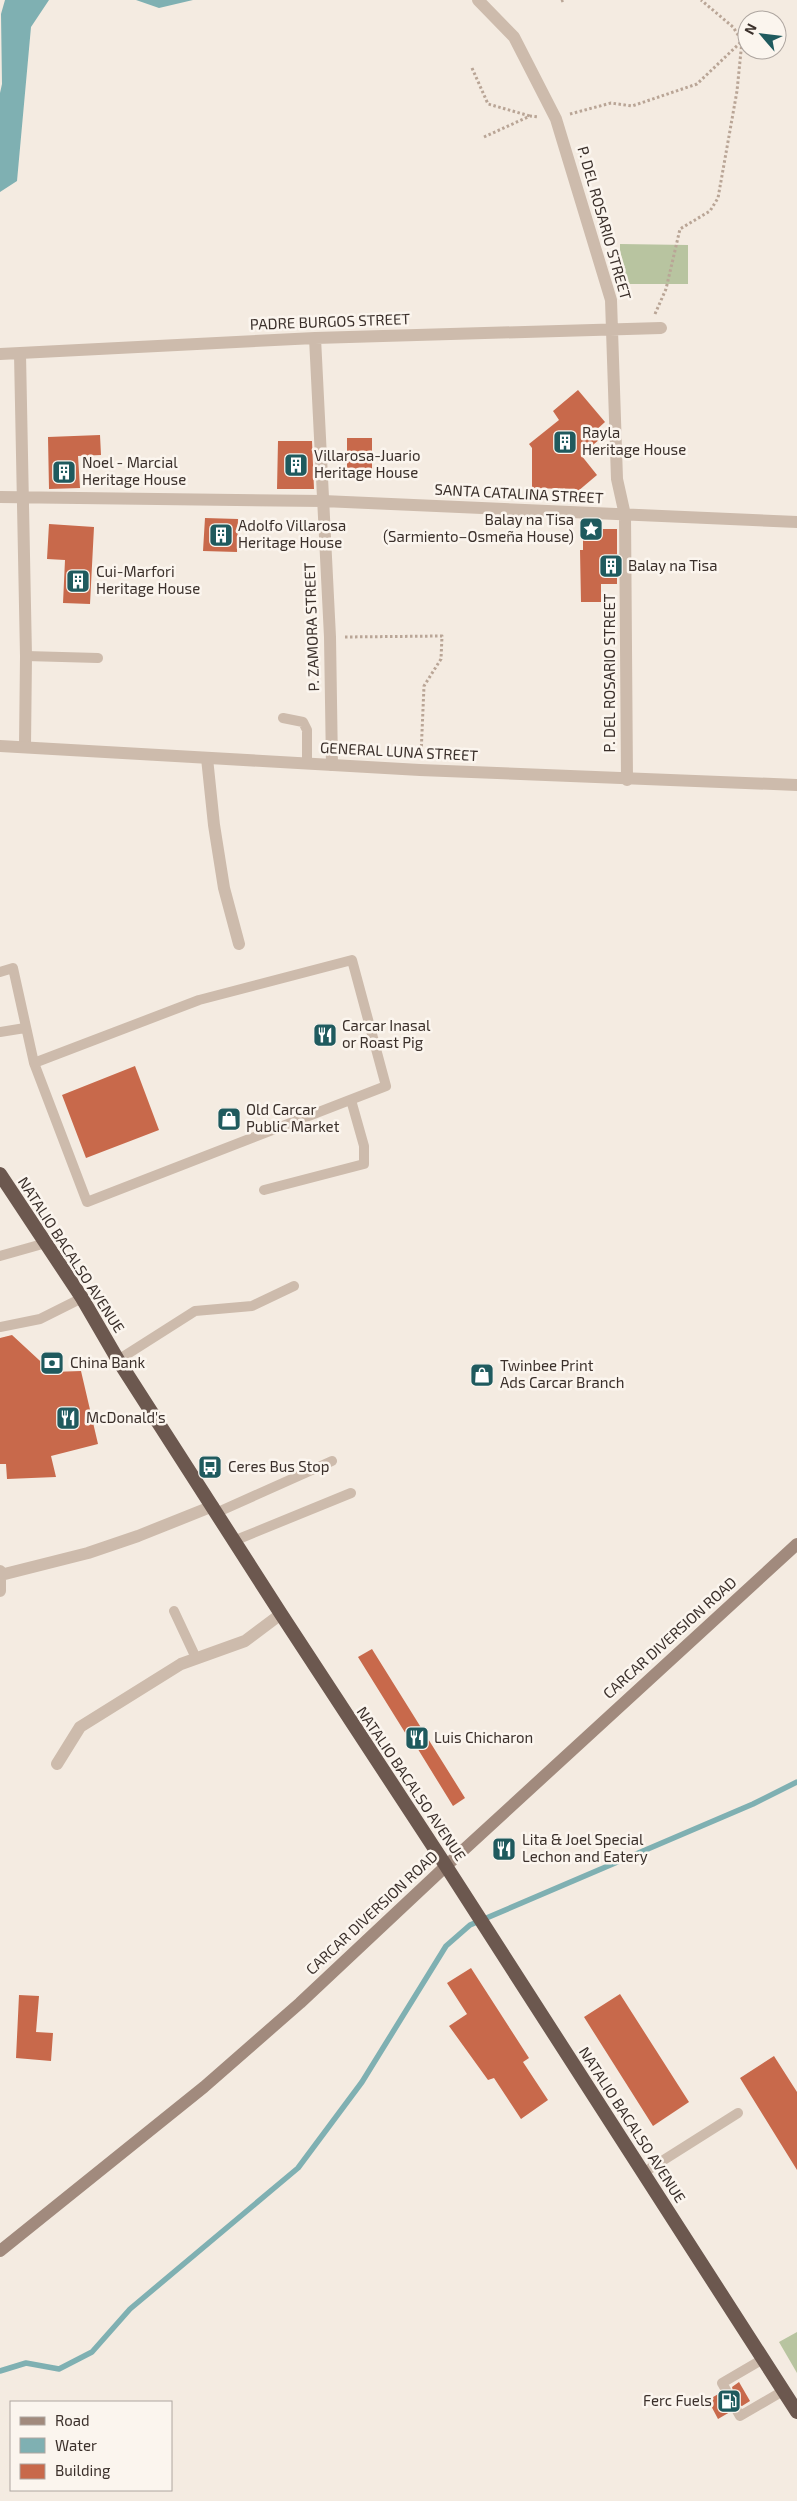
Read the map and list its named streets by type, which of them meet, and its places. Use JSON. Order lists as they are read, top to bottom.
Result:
{
  "streets": {
    "highway": ["NATALIO BACALSO AVENUE"],
    "main road": ["CARCAR DIVERSION ROAD"],
    "street": [
      "P. DEL ROSARIO STREET",
      "PADRE BURGOS STREET",
      "SANTA CATALINA STREET",
      "P. ZAMORA STREET",
      "GENERAL LUNA STREET"
    ]
  },
  "crossings": [
    ["P. DEL ROSARIO STREET", "PADRE BURGOS STREET"],
    ["P. DEL ROSARIO STREET", "SANTA CATALINA STREET"],
    ["P. DEL ROSARIO STREET", "GENERAL LUNA STREET"],
    ["PADRE BURGOS STREET", "P. ZAMORA STREET"],
    ["SANTA CATALINA STREET", "P. ZAMORA STREET"],
    ["P. ZAMORA STREET", "GENERAL LUNA STREET"],
    ["NATALIO BACALSO AVENUE", "CARCAR DIVERSION ROAD"]
  ],
  "places": {
    "building": [
      "Rayla Heritage House",
      "Villarosa-Juario Heritage House",
      "Noel - Marcial Heritage House",
      "Adolfo Villarosa Heritage House",
      "Balay na Tisa",
      "Cui-Marfori Heritage House"
    ],
    "place": ["Balay na Tisa (Sarmiento–Osmeña House)"],
    "restaurant": [
      "Carcar Inasal or Roast Pig",
      "McDonald's",
      "Luis Chicharon",
      "Lita & Joel Special Lechon and Eatery"
    ],
    "shop": ["Old Carcar Public Market", "Twinbee Print Ads Carcar Branch"],
    "bank": ["China Bank"],
    "bus stop": ["Ceres Bus Stop"],
    "fuel station": ["Ferc Fuels"]
  },
  "legend": ["Road", "Water", "Building"],
  "north": "top left"
}
